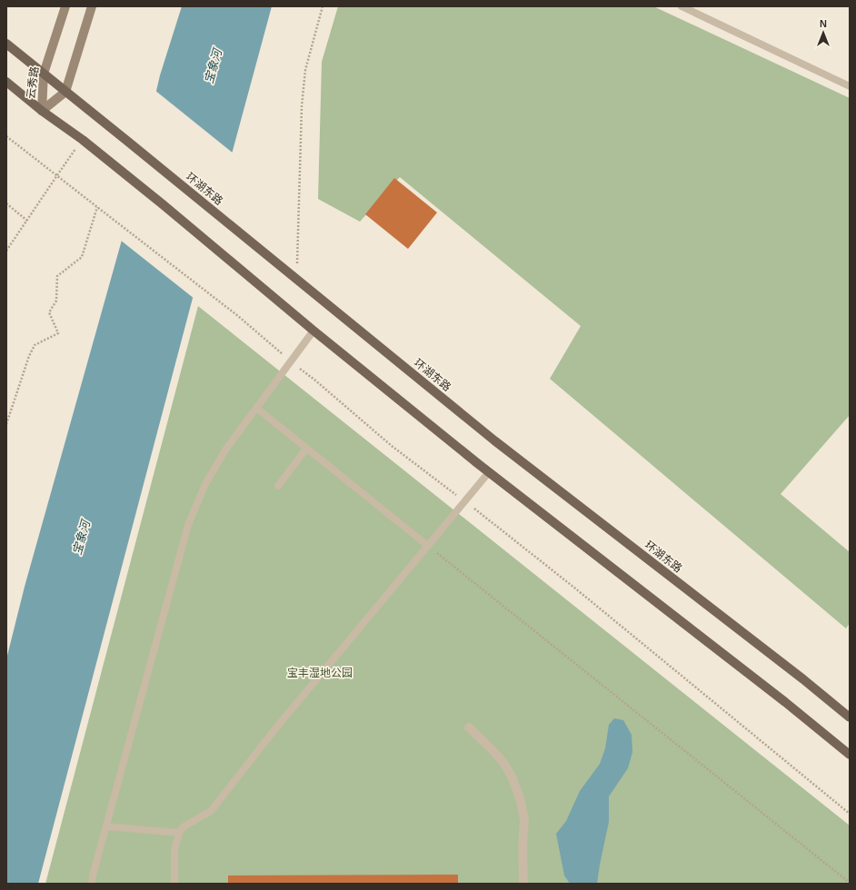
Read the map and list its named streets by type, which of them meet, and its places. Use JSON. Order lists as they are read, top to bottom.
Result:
{
  "streets": {
    "main road": ["环湖东路"],
    "street": ["云秀路"]
  },
  "crossings": [
    ["云秀路", "环湖东路"]
  ],
  "water": ["宝象河"],
  "parks": ["宝丰湿地公园"],
  "north": "top"
}
